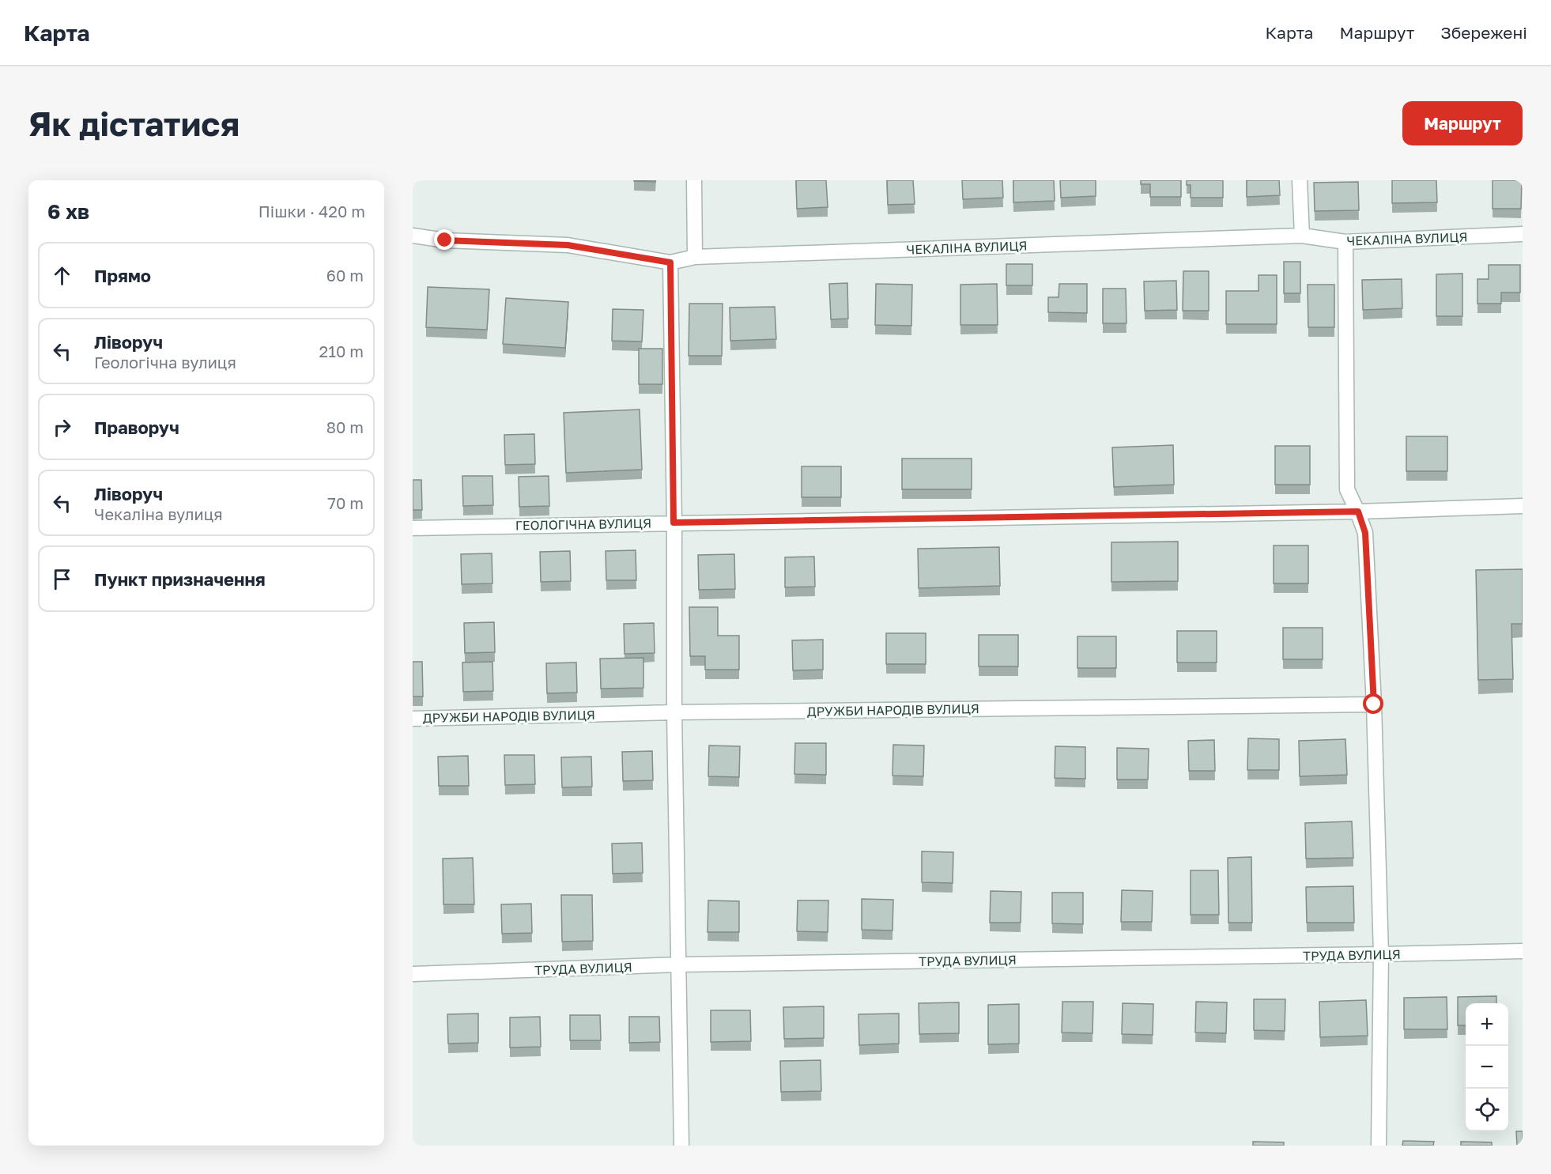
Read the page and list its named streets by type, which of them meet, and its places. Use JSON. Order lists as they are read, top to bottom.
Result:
{
  "streets": {
    "street": [
      "ЧЕКАЛІНА ВУЛИЦЯ",
      "ГЕОЛОГІЧНА ВУЛИЦЯ",
      "ДРУЖБИ НАРОДІВ ВУЛИЦЯ",
      "ТРУДА ВУЛИЦЯ"
    ]
  },
  "page": {
    "header": "Карта",
    "nav": ["Карта", "Маршрут", "Збережені"],
    "buttons": "Маршрут",
    "title": "Як дістатися",
    "heading": ["6 хв", "Пішки · 420 m"],
    "list": [
      ["Прямо", "60 m"],
      ["Ліворуч", "Геологічна вулиця", "210 m"],
      ["Праворуч", "80 m"],
      ["Ліворуч", "Чекаліна вулиця", "70 m"],
      "Пункт призначення"
    ],
    "map_buttons": ["+", "−"]
  }
}
